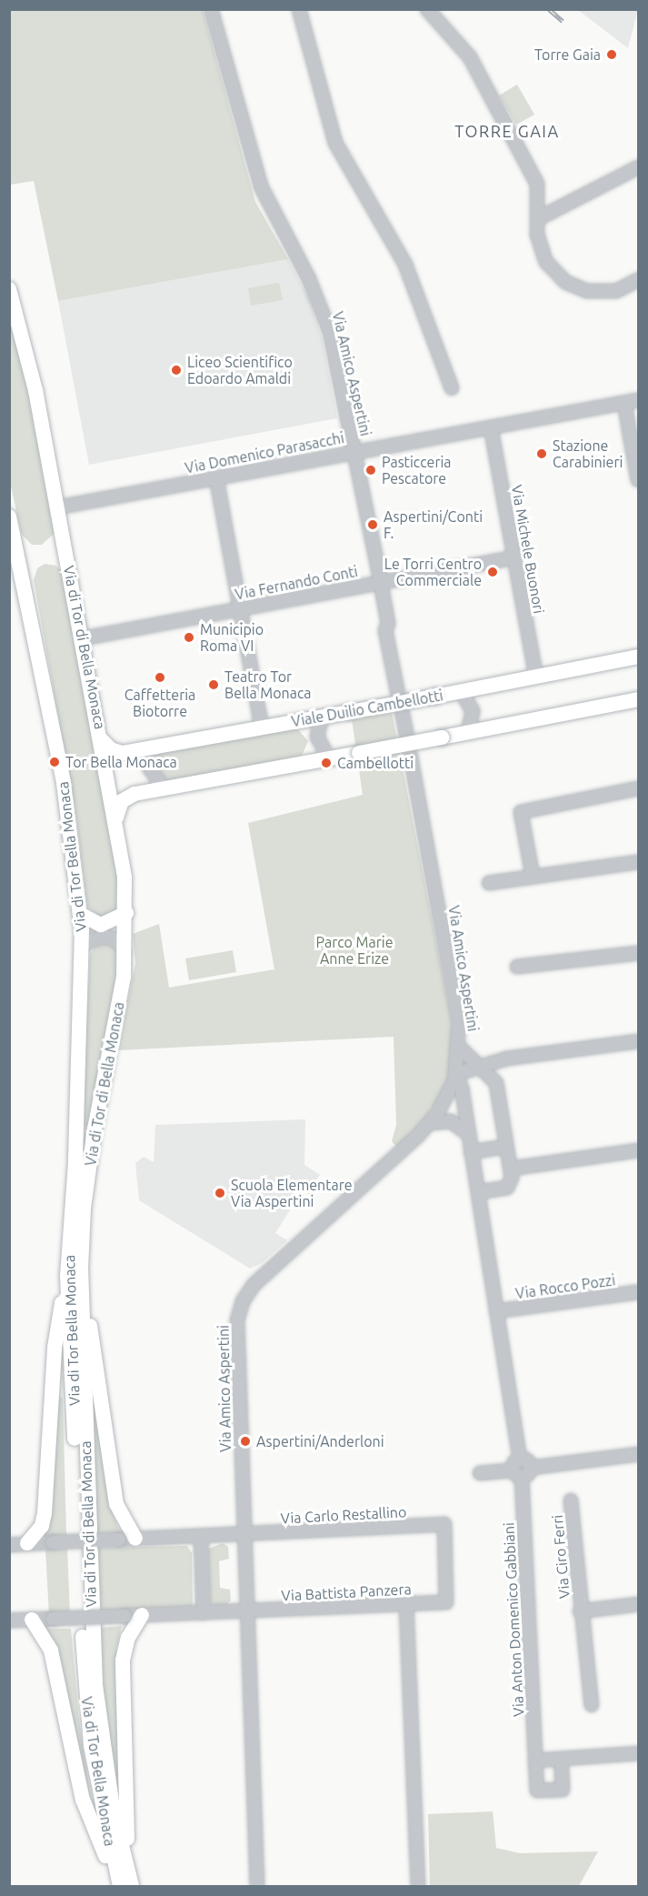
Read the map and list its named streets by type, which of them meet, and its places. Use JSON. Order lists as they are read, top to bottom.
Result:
{
  "streets": {
    "main road": ["Via di Tor di Bella Monaca", "Viale Duilio Cambellotti", "Via di Tor Bella Monaca"],
    "street": [
      "Via Amico Aspertini",
      "Via Domenico Parasacchi",
      "Via Michele Buonori",
      "Via Fernando Conti",
      "Via Rocco Pozzi",
      "Via Carlo Restallino",
      "Via Ciro Ferri",
      "Via Battista Panzera",
      "Via Anton Domenico Gabbiani"
    ]
  },
  "crossings": [
    ["Via Amico Aspertini", "Via Domenico Parasacchi"],
    ["Via Amico Aspertini", "Via Fernando Conti"],
    ["Via Amico Aspertini", "Via Carlo Restallino"],
    ["Via Amico Aspertini", "Via Battista Panzera"],
    ["Via Domenico Parasacchi", "Via Michele Buonori"],
    ["Via Domenico Parasacchi", "Via di Tor di Bella Monaca"],
    ["Via Michele Buonori", "Via Fernando Conti"],
    ["Via Michele Buonori", "Viale Duilio Cambellotti"],
    ["Via Fernando Conti", "Via di Tor di Bella Monaca"],
    ["Via di Tor di Bella Monaca", "Viale Duilio Cambellotti"],
    ["Via di Tor di Bella Monaca", "Via di Tor Bella Monaca"],
    ["Via Carlo Restallino", "Via Battista Panzera"]
  ],
  "districts": ["TORRE GAIA"],
  "parks": ["Parco Marie Anne Erize"],
  "places": [
    "Torre Gaia",
    "Liceo Scientifico Edoardo Amaldi",
    "Stazione Carabinieri",
    "Pasticceria Pescatore",
    "Aspertini/Conti F.",
    "Le Torri Centro Commerciale",
    "Municipio Roma VI",
    "Caffetteria Biotorre",
    "Teatro Tor Bella Monaca",
    "Tor Bella Monaca",
    "Cambellotti",
    "Scuola Elementare Via Aspertini",
    "Aspertini/Anderloni"
  ]
}
